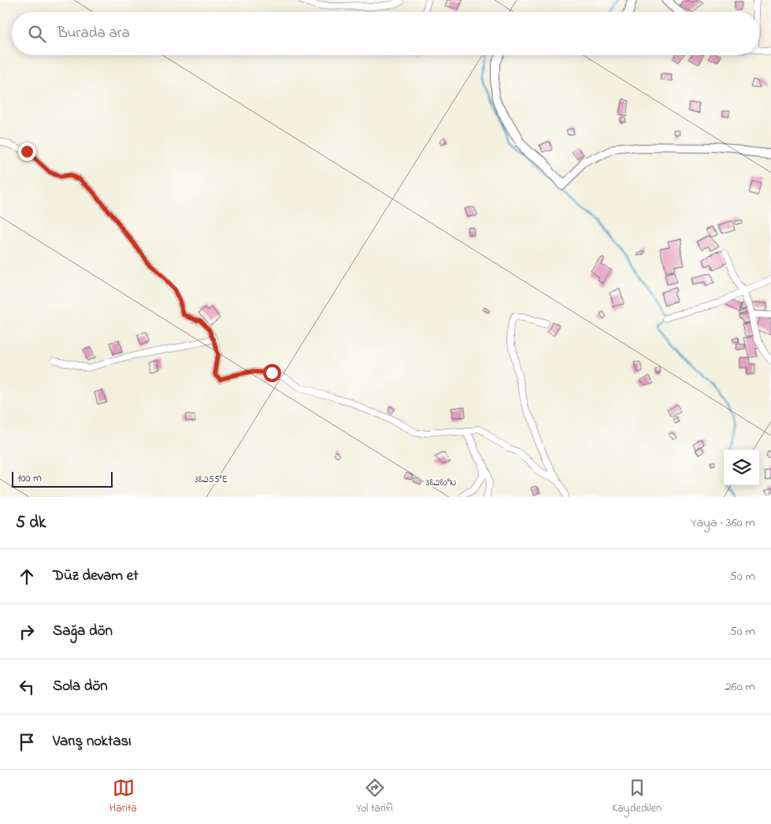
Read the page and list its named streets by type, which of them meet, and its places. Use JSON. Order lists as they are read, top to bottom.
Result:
{
  "scale_bar": "100 m",
  "page": {
    "search": "Burada ara",
    "scale": "100 m",
    "heading": ["5 dk", "Yaya · 360 m"],
    "list": [
      ["Düz devam et", "50 m"],
      ["Sağa dön", "50 m"],
      ["Sola dön", "260 m"],
      "Varış noktası"
    ],
    "nav": ["Harita", "Yol tarifi", "Kaydedilen"]
  },
  "coordinates": ["38.255°E", "38.280°N"]
}
